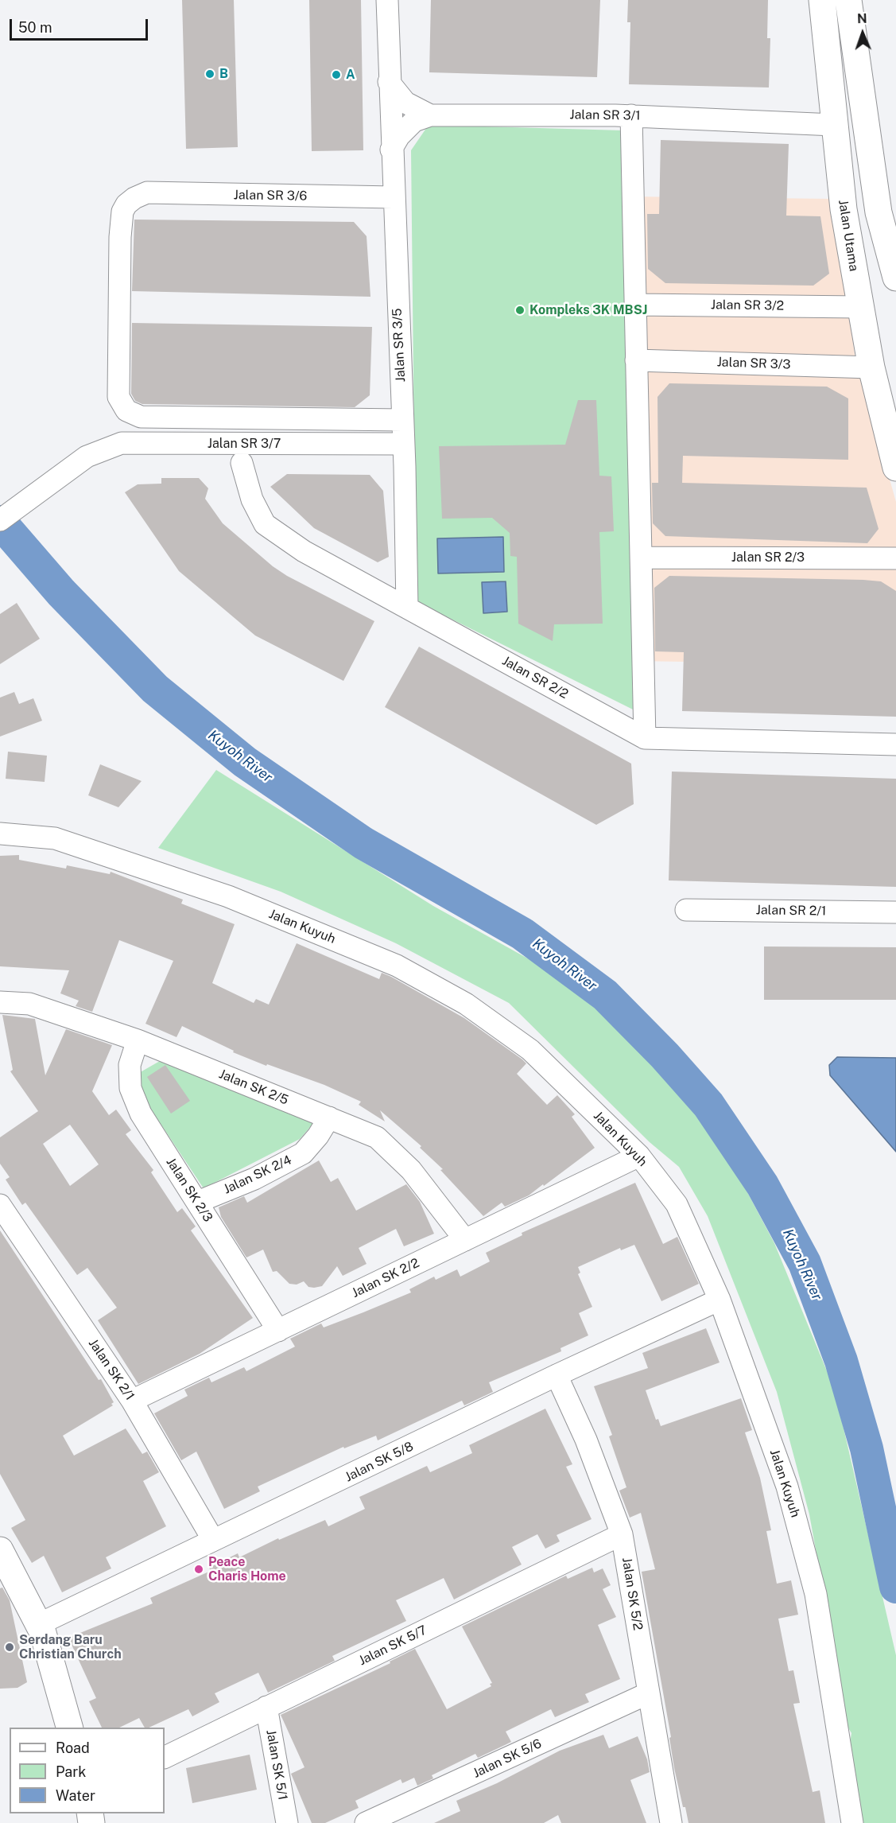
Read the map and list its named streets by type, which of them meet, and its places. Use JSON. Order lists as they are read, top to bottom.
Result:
{
  "streets": {
    "street": [
      "Jalan SR 3/1",
      "Jalan SR 3/6",
      "Jalan Utama",
      "Jalan SR 3/2",
      "Jalan SR 3/5",
      "Jalan SR 3/3",
      "Jalan SR 3/7",
      "Jalan SR 2/3",
      "Jalan SR 2/2",
      "Jalan SR 2/1",
      "Jalan Kuyuh",
      "Jalan SK 2/5",
      "Jalan SK 2/4",
      "Jalan SK 2/3",
      "Jalan SK 2/2",
      "Jalan SK 2/1",
      "Jalan SK 5/8",
      "Jalan SK 5/2",
      "Jalan SK 5/7",
      "Jalan SK 5/6",
      "Jalan SK 5/1"
    ]
  },
  "crossings": [
    ["Jalan SR 3/1", "Jalan Utama"],
    ["Jalan SR 3/1", "Jalan SR 3/5"],
    ["Jalan SR 3/6", "Jalan SR 3/5"],
    ["Jalan Utama", "Jalan SR 3/2"],
    ["Jalan Utama", "Jalan SR 3/3"],
    ["Jalan SR 3/5", "Jalan SR 3/7"],
    ["Jalan SR 3/5", "Jalan SR 2/2"],
    ["Jalan Kuyuh", "Jalan SK 2/2"],
    ["Jalan Kuyuh", "Jalan SK 5/8"],
    ["Jalan SK 2/5", "Jalan SK 2/4"],
    ["Jalan SK 2/5", "Jalan SK 2/3"],
    ["Jalan SK 2/5", "Jalan SK 2/2"],
    ["Jalan SK 2/4", "Jalan SK 2/3"],
    ["Jalan SK 2/3", "Jalan SK 2/2"],
    ["Jalan SK 2/2", "Jalan SK 2/1"],
    ["Jalan SK 2/1", "Jalan SK 5/8"],
    ["Jalan SK 5/8", "Jalan SK 5/2"],
    ["Jalan SK 5/2", "Jalan SK 5/7"],
    ["Jalan SK 5/2", "Jalan SK 5/6"],
    ["Jalan SK 5/7", "Jalan SK 5/1"]
  ],
  "water": ["Kuyoh River"],
  "places": [
    "B",
    "A",
    "Kompleks 3K MBSJ",
    "Peace Charis Home",
    "Serdang Baru Christian Church"
  ],
  "legend": ["Road", "Park", "Water"],
  "scale_bar": "50 m",
  "north": "top"
}
